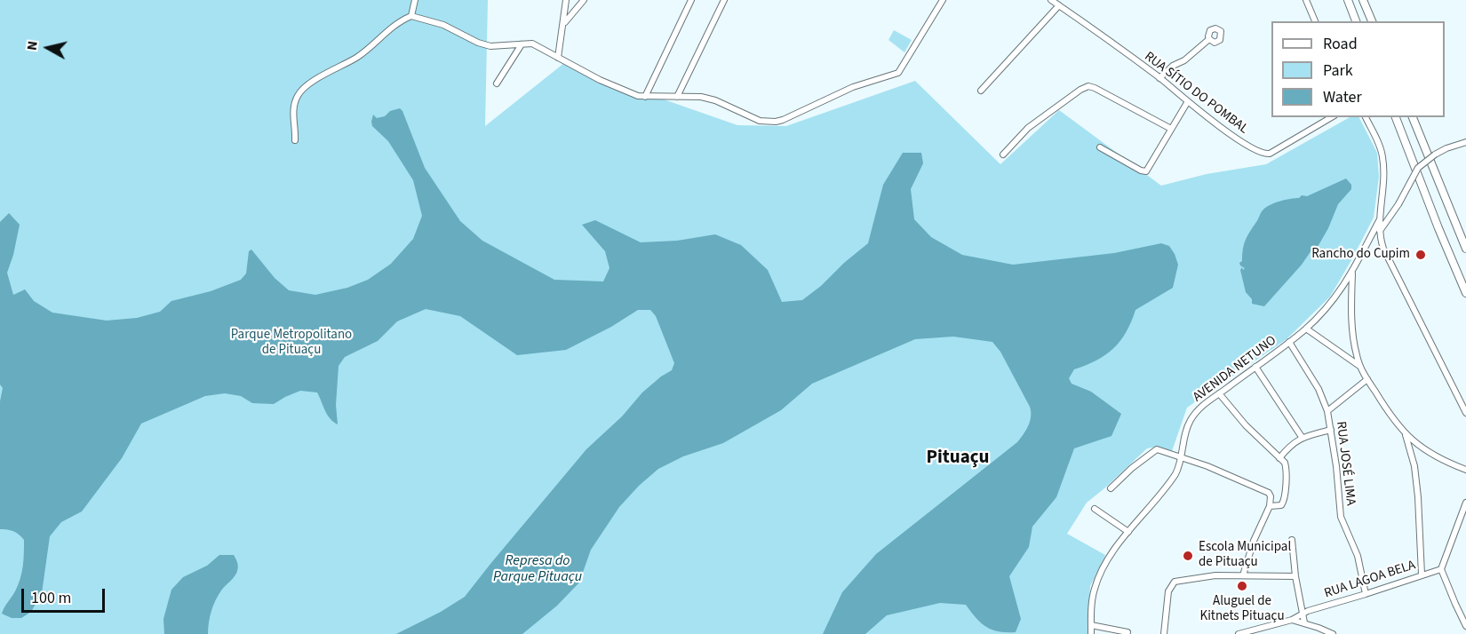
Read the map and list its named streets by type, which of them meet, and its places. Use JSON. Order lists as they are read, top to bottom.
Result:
{
  "streets": {
    "street": [
      "RUA SÍTIO DO POMBAL",
      "AVENIDA NETUNO",
      "RUA JOSÉ LIMA",
      "RUA LAGOA BELA"
    ]
  },
  "crossings": [
    ["AVENIDA NETUNO", "RUA JOSÉ LIMA"],
    ["RUA JOSÉ LIMA", "RUA LAGOA BELA"]
  ],
  "districts": ["Pituaçu"],
  "water": ["Represa do Parque Pituaçu"],
  "parks": ["Parque Metropolitano de Pituaçu"],
  "places": ["Rancho do Cupim", "Escola Municipal de Pituaçu", "Aluguel de Kitnets Pituaçu"],
  "legend": ["Road", "Park", "Water"],
  "scale_bar": "100 m",
  "north": "left"
}
